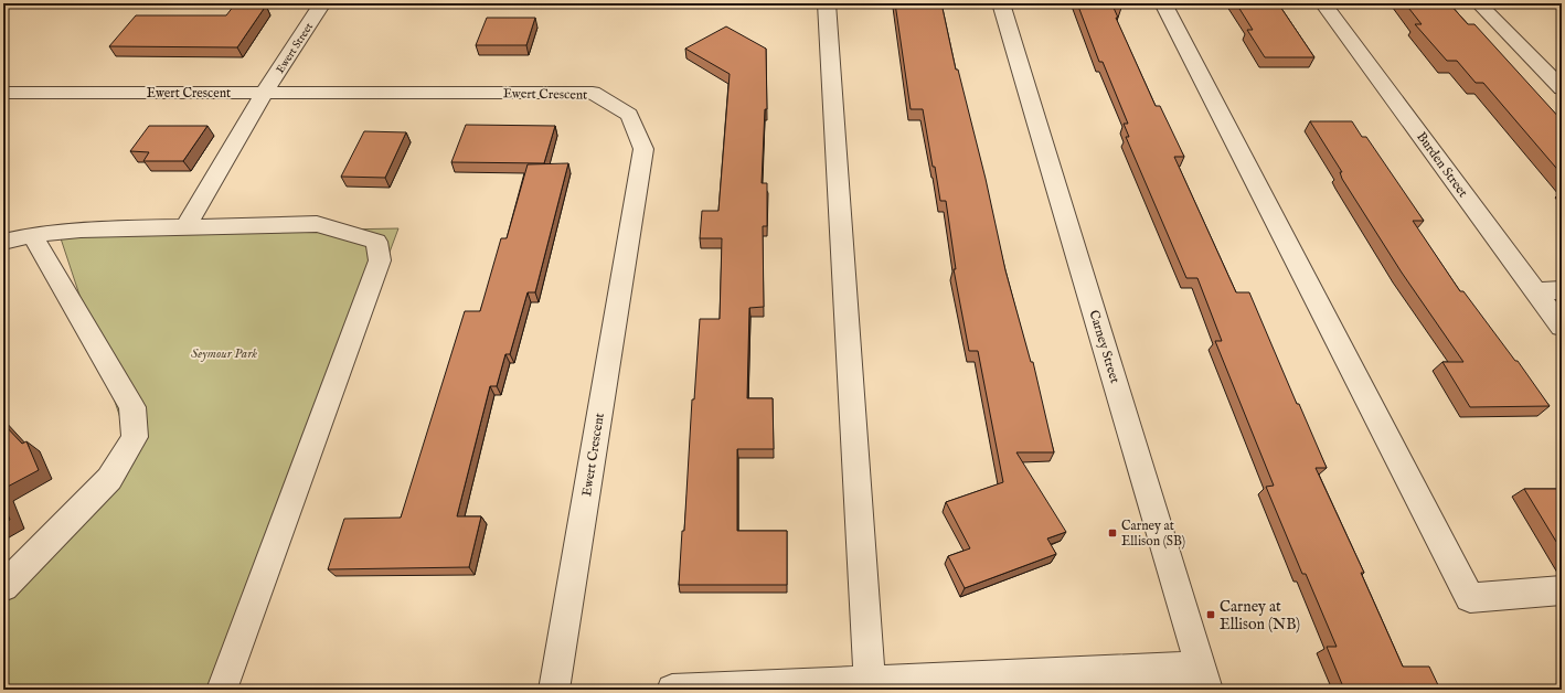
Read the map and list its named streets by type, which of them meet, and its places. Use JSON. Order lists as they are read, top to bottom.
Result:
{
  "streets": {
    "street": [
      "Ewert Street",
      "Ewert Crescent",
      "Burden Street",
      "Carney Street"
    ]
  },
  "crossings": [
    ["Ewert Street", "Ewert Crescent"]
  ],
  "parks": ["Seymour Park"],
  "places": {
    "transit": ["Carney at Ellison (SB)", "Carney at Ellison (NB)"]
  }
}
